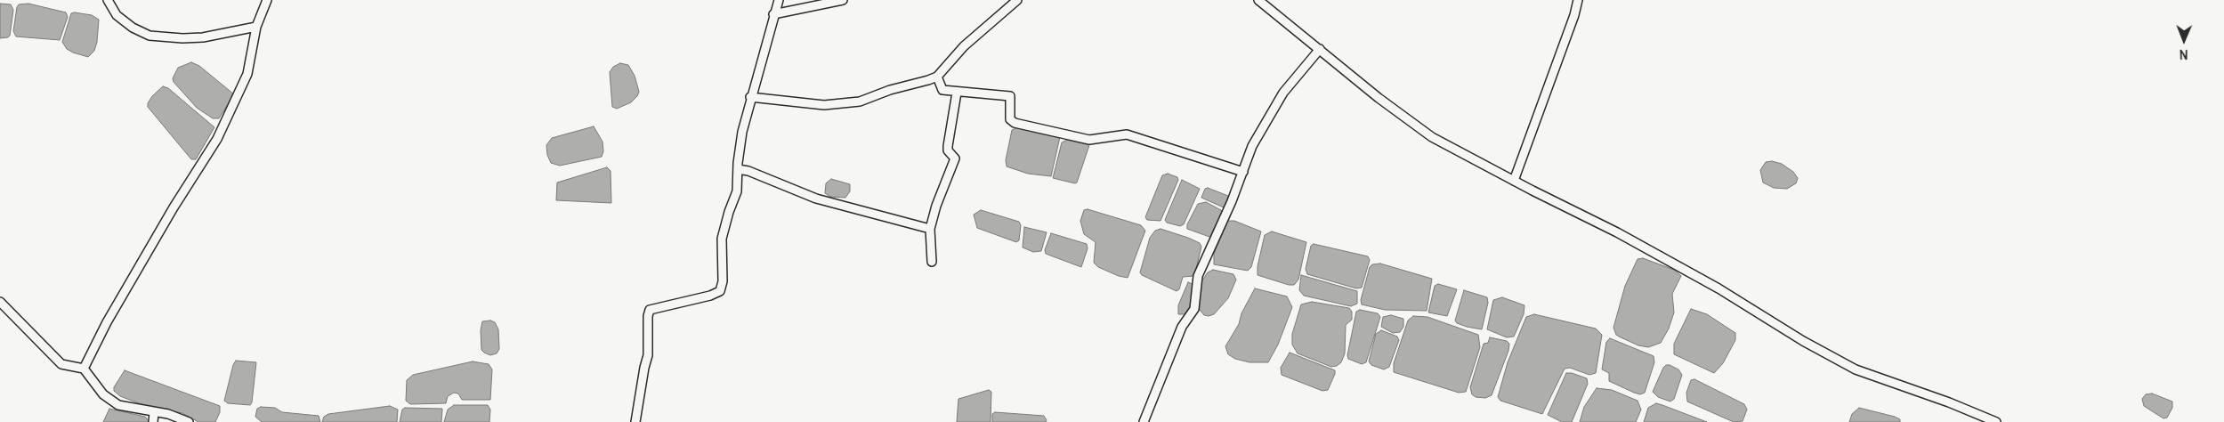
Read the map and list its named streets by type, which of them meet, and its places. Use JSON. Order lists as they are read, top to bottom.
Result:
{
  "north": "bottom"
}
